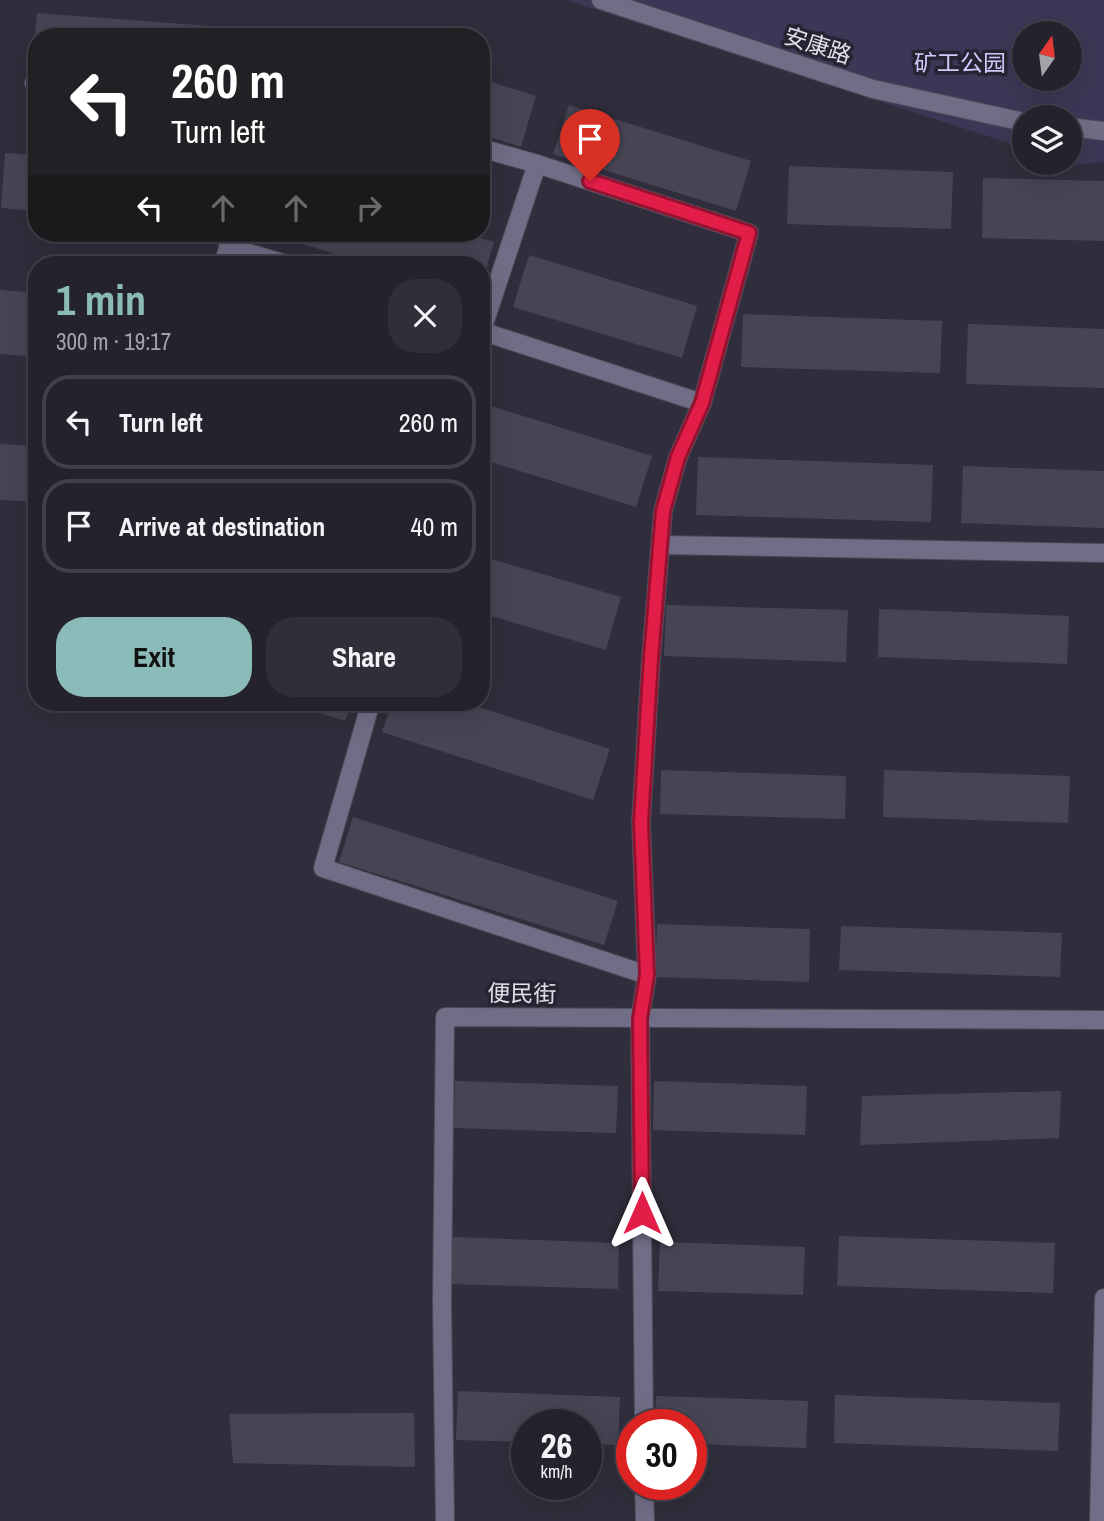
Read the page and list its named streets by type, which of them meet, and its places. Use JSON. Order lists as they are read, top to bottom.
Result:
{
  "streets": {
    "street": ["安康路", "便民街"]
  },
  "parks": ["矿工公园"],
  "north": "top",
  "page": {
    "turn": ["260 m", "Turn left"],
    "heading": ["1 min", "300 m · 19:17"],
    "list": [
      {
        "name": "Turn left",
        "value": "260 m"
      },
      {
        "name": "Arrive at destination",
        "value": "40 m"
      }
    ],
    "buttons": ["Exit", "Share"],
    "speed": "26 km/h",
    "limit": "30"
  }
}
